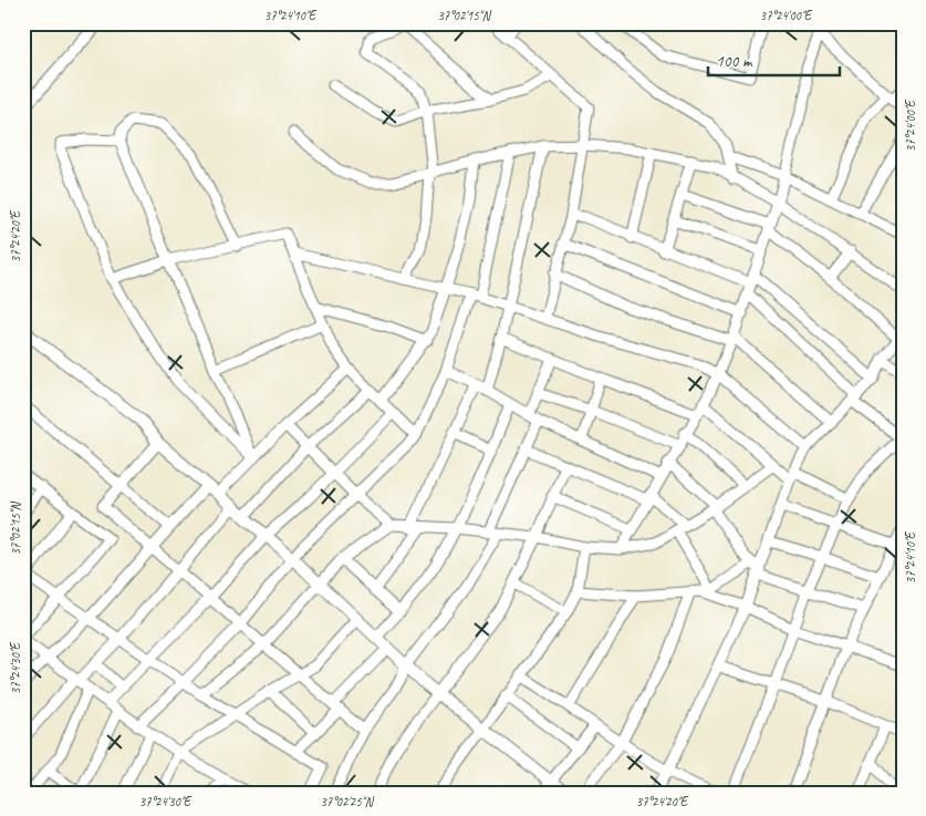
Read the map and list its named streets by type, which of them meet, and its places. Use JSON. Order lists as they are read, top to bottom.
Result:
{
  "scale_bar": "100 m",
  "coordinates": [
    "37°24'10\"E",
    "37°02'15\"N",
    "37°24'00\"E",
    "37°24'20\"E",
    "37°24'30\"E",
    "37°02'25\"N"
  ]
}
